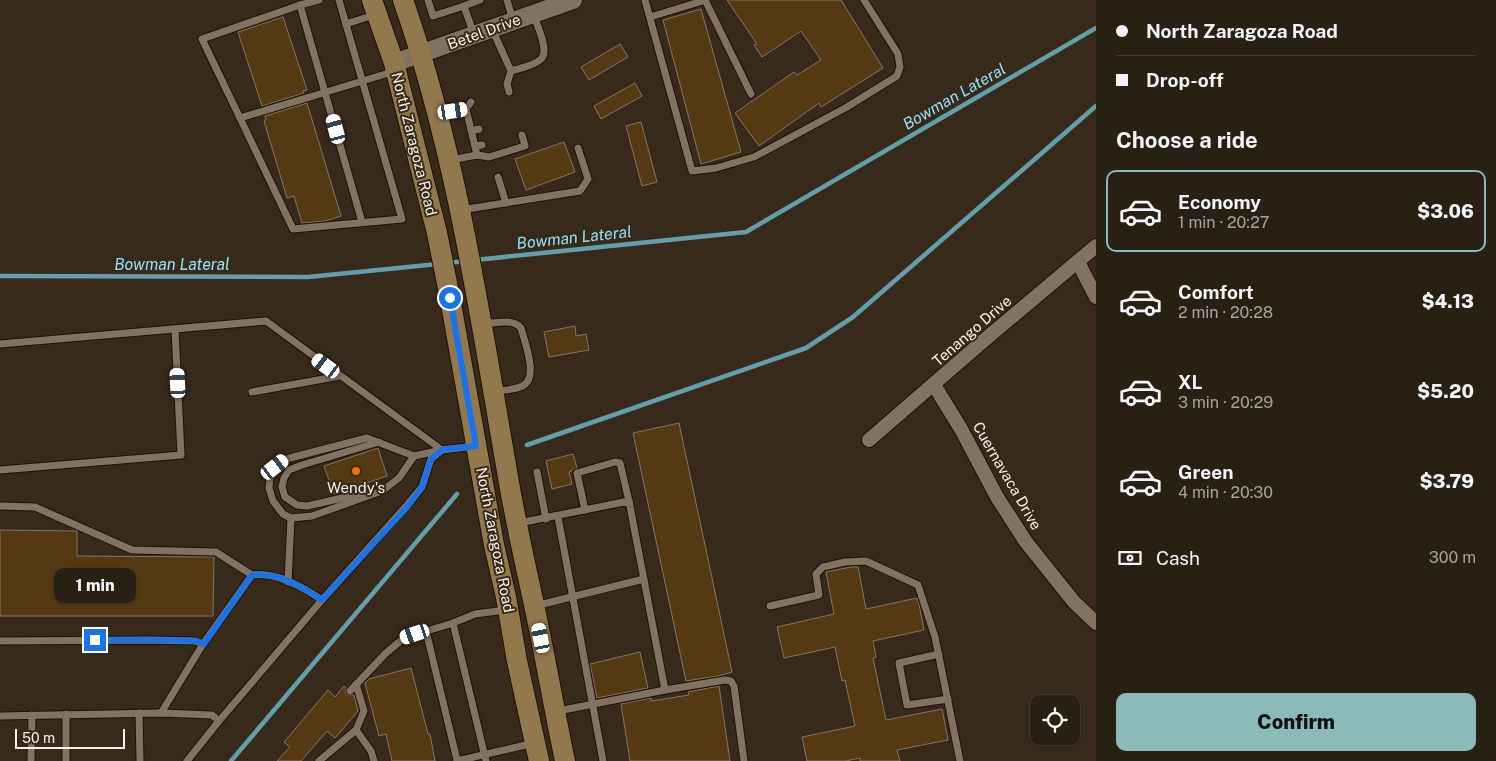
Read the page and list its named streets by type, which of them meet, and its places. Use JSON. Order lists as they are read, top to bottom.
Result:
{
  "streets": {
    "main road": ["North Zaragoza Road"],
    "street": ["Betel Drive", "Tenango Drive", "Cuernavaca Drive"]
  },
  "crossings": [
    ["Betel Drive", "North Zaragoza Road"],
    ["Tenango Drive", "Cuernavaca Drive"]
  ],
  "water": ["Bowman Lateral"],
  "places": ["Wendy's"],
  "scale_bar": "50 m",
  "page": {
    "banner": ["North Zaragoza Road", "Drop-off"],
    "heading": "Choose a ride",
    "list": [
      {
        "name": "Economy",
        "note": "1 min · 20:27",
        "value": "$3.06"
      },
      {
        "name": "Comfort",
        "note": "2 min · 20:28",
        "value": "$4.13"
      },
      {
        "name": "XL",
        "note": "3 min · 20:29",
        "value": "$5.20"
      },
      {
        "name": "Green",
        "note": "4 min · 20:30",
        "value": "$3.79"
      }
    ],
    "pay": ["Cash", "300 m"],
    "bubble": "1 min",
    "buttons": "Confirm",
    "scale": "50 m"
  }
}
